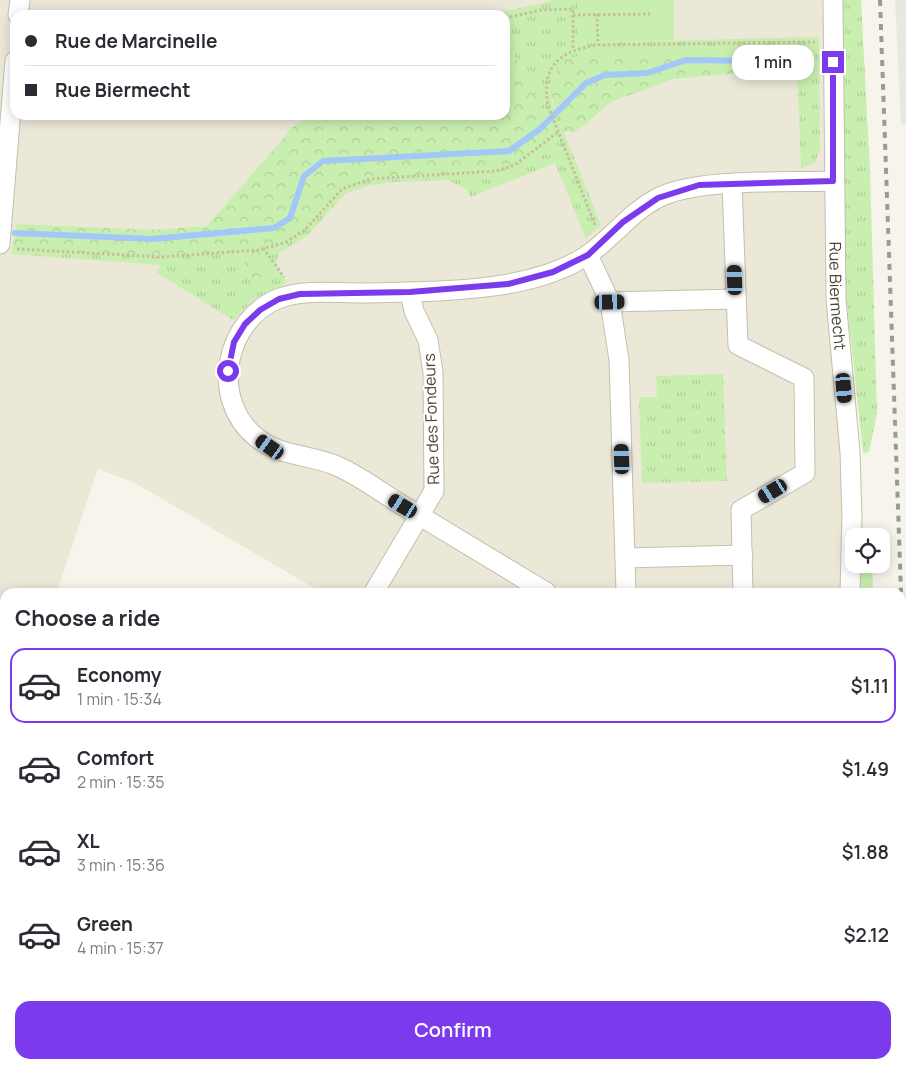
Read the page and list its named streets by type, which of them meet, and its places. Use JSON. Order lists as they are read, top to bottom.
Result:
{
  "streets": {
    "street": ["Rue Biermecht", "Rue des Fondeurs"]
  },
  "page": {
    "banner": ["Rue de Marcinelle", "Rue Biermecht"],
    "bubble": "1 min",
    "heading": "Choose a ride",
    "list": [
      {
        "name": "Economy",
        "note": "1 min · 15:34",
        "value": "$1.11"
      },
      {
        "name": "Comfort",
        "note": "2 min · 15:35",
        "value": "$1.49"
      },
      {
        "name": "XL",
        "note": "3 min · 15:36",
        "value": "$1.88"
      },
      {
        "name": "Green",
        "note": "4 min · 15:37",
        "value": "$2.12"
      }
    ],
    "buttons": "Confirm"
  }
}
